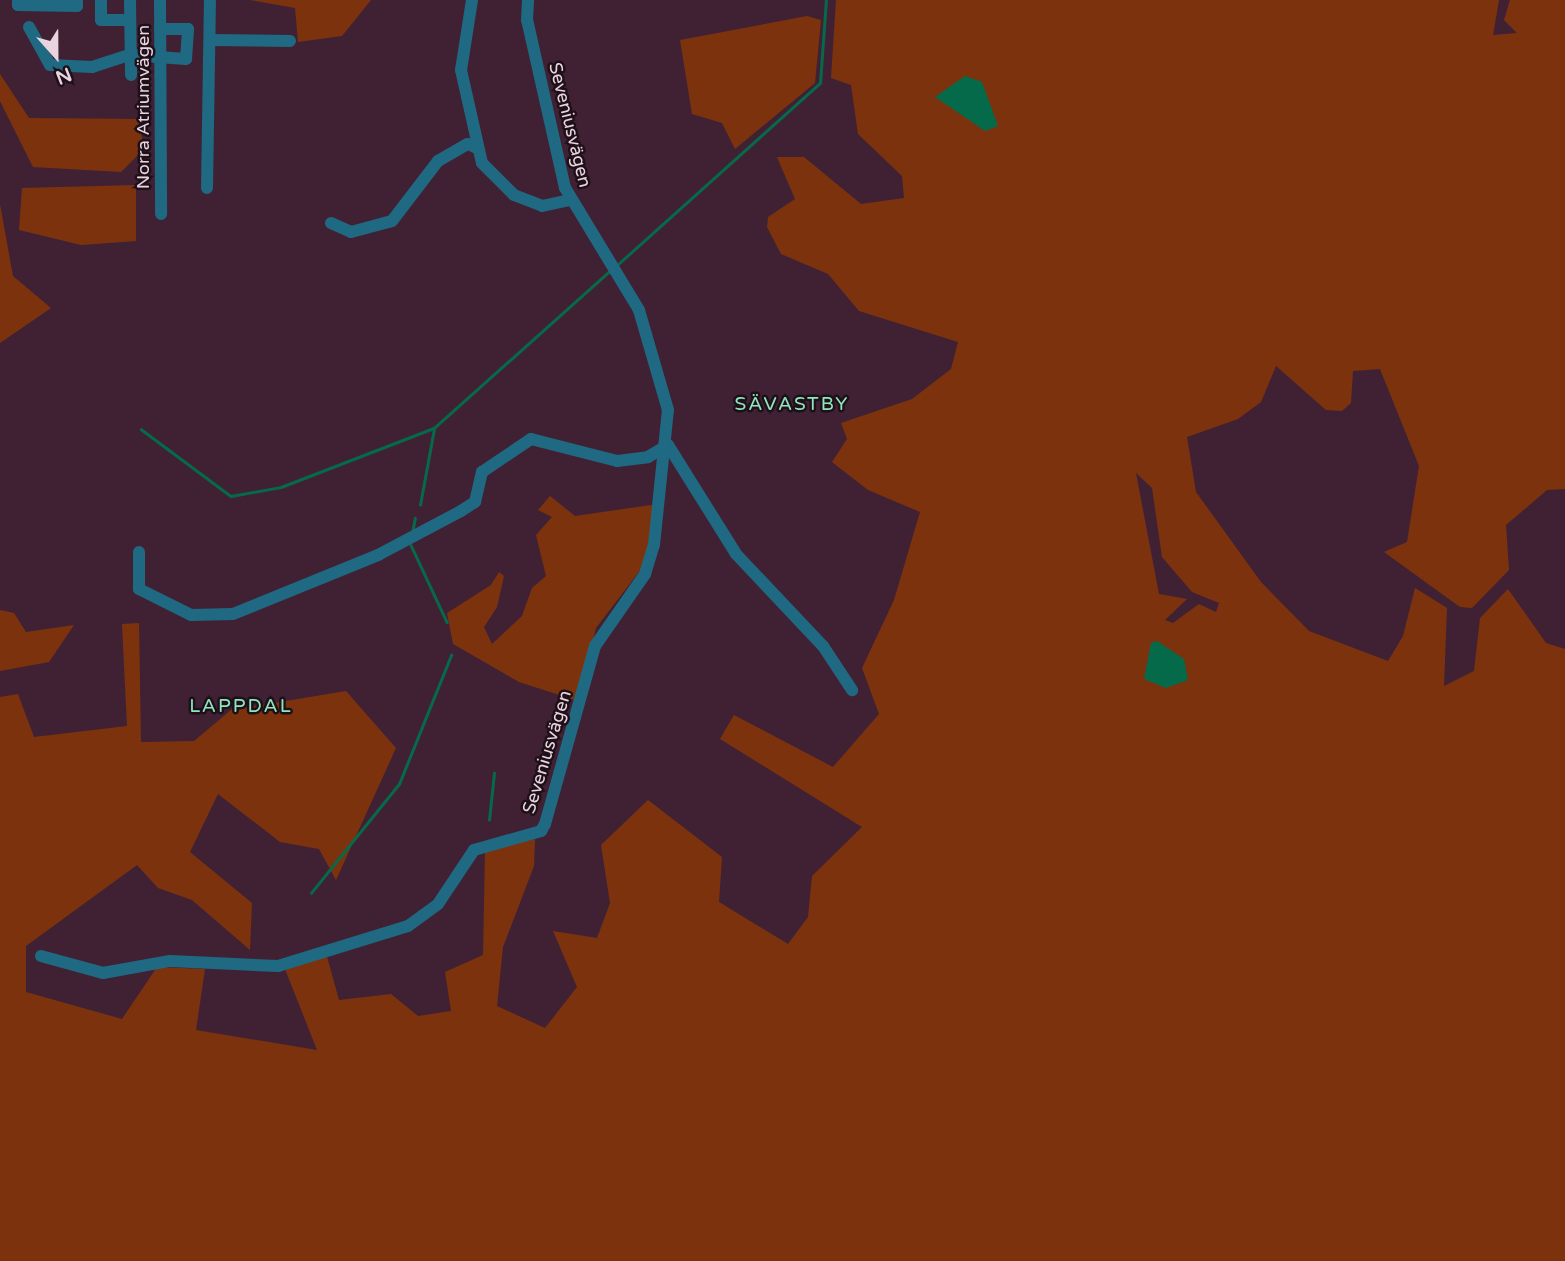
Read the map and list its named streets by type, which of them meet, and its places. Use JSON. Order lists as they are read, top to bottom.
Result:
{
  "streets": {
    "street": ["Norra Atriumvägen", "Seveniusvägen"]
  },
  "districts": ["SÄVASTBY", "LAPPDAL"],
  "north": "bottom"
}
